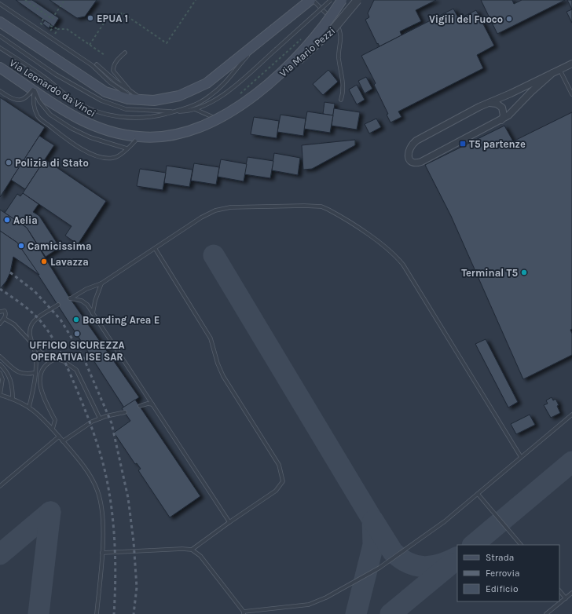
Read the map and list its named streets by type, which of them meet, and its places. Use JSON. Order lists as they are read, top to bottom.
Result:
{
  "streets": {
    "main road": ["Via Leonardo da Vinci"],
    "street": ["Via Mario Pezzi"]
  },
  "crossings": [
    ["Via Mario Pezzi", "Via Leonardo da Vinci"]
  ],
  "places": {
    "other": [
      "EPUA 1",
      "Vigili del Fuoco",
      "Polizia di Stato",
      "Aelia",
      "Camicissima",
      "Lavazza",
      "Terminal T5",
      "Boarding Area E",
      "UFFICIO SICUREZZA OPERATIVA ISE SAR"
    ],
    "transit": ["T5 partenze"]
  },
  "legend": ["Strada", "Ferrovia", "Edificio"]
}
